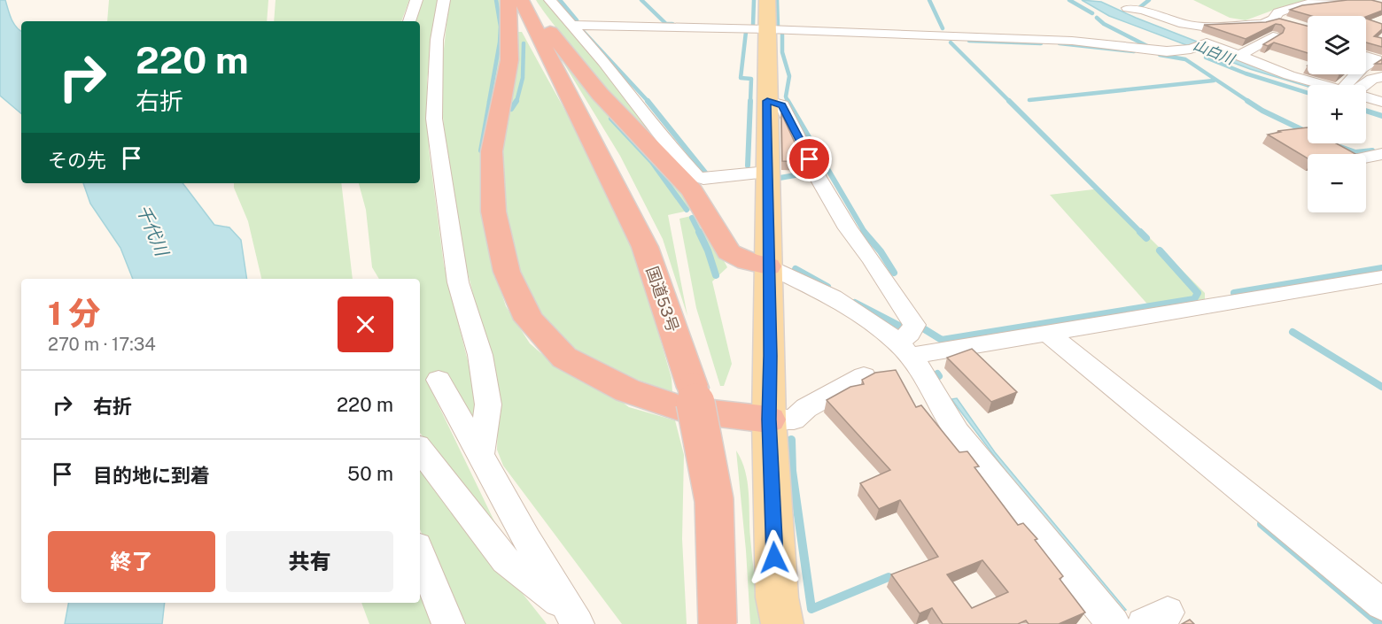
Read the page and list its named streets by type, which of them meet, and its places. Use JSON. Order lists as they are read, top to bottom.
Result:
{
  "streets": {
    "highway": ["国道53号"]
  },
  "water": ["山白川", "千代川"],
  "page": {
    "map_buttons": ["+", "−"],
    "turn": ["220 m", "右折"],
    "then": "その先",
    "heading": ["1 分", "270 m · 17:34"],
    "list": [
      {
        "name": "右折",
        "value": "220 m"
      },
      {
        "name": "目的地に到着",
        "value": "50 m"
      }
    ],
    "buttons": ["終了", "共有"]
  }
}
